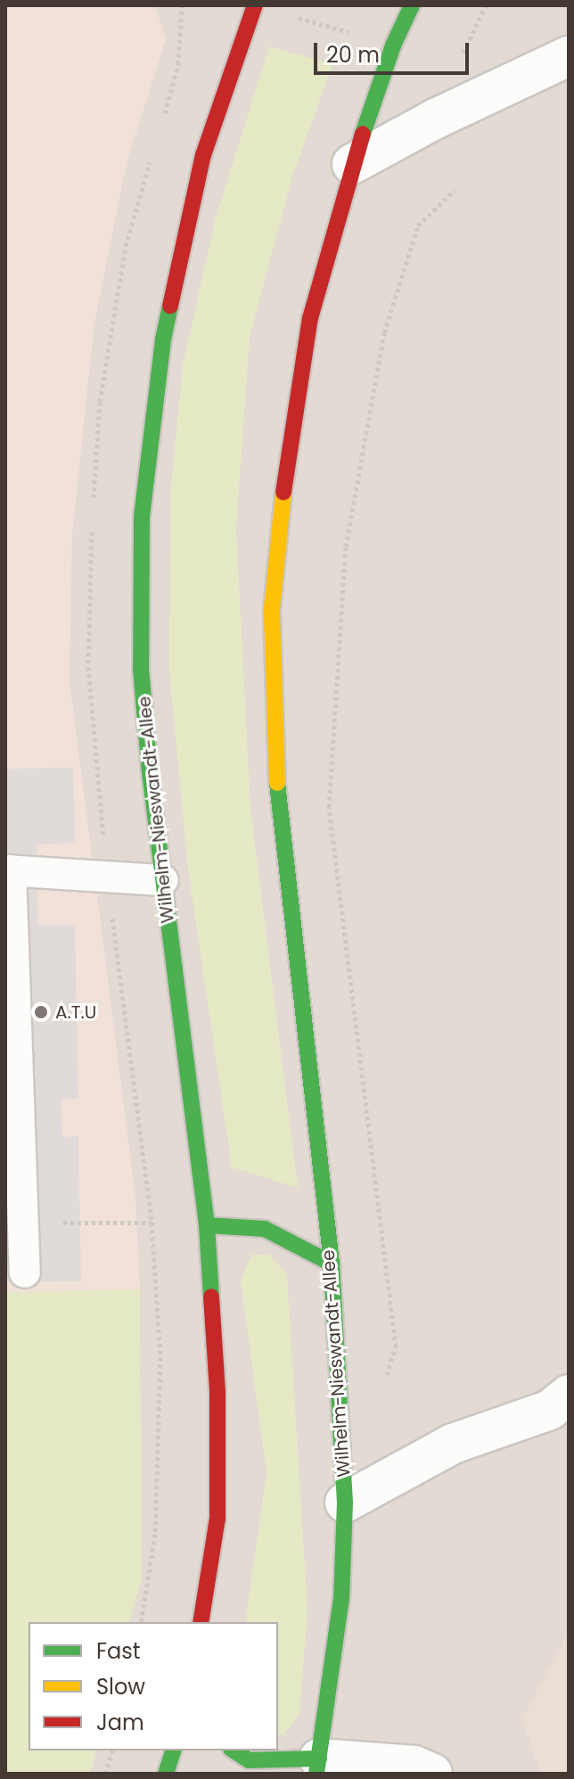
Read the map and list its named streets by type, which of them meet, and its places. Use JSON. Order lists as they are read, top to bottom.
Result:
{
  "streets": {
    "main road": ["Wilhelm-Nieswandt-Allee"]
  },
  "places": ["A.T.U"],
  "legend": ["Fast", "Slow", "Jam"],
  "scale_bar": "20 m"
}
